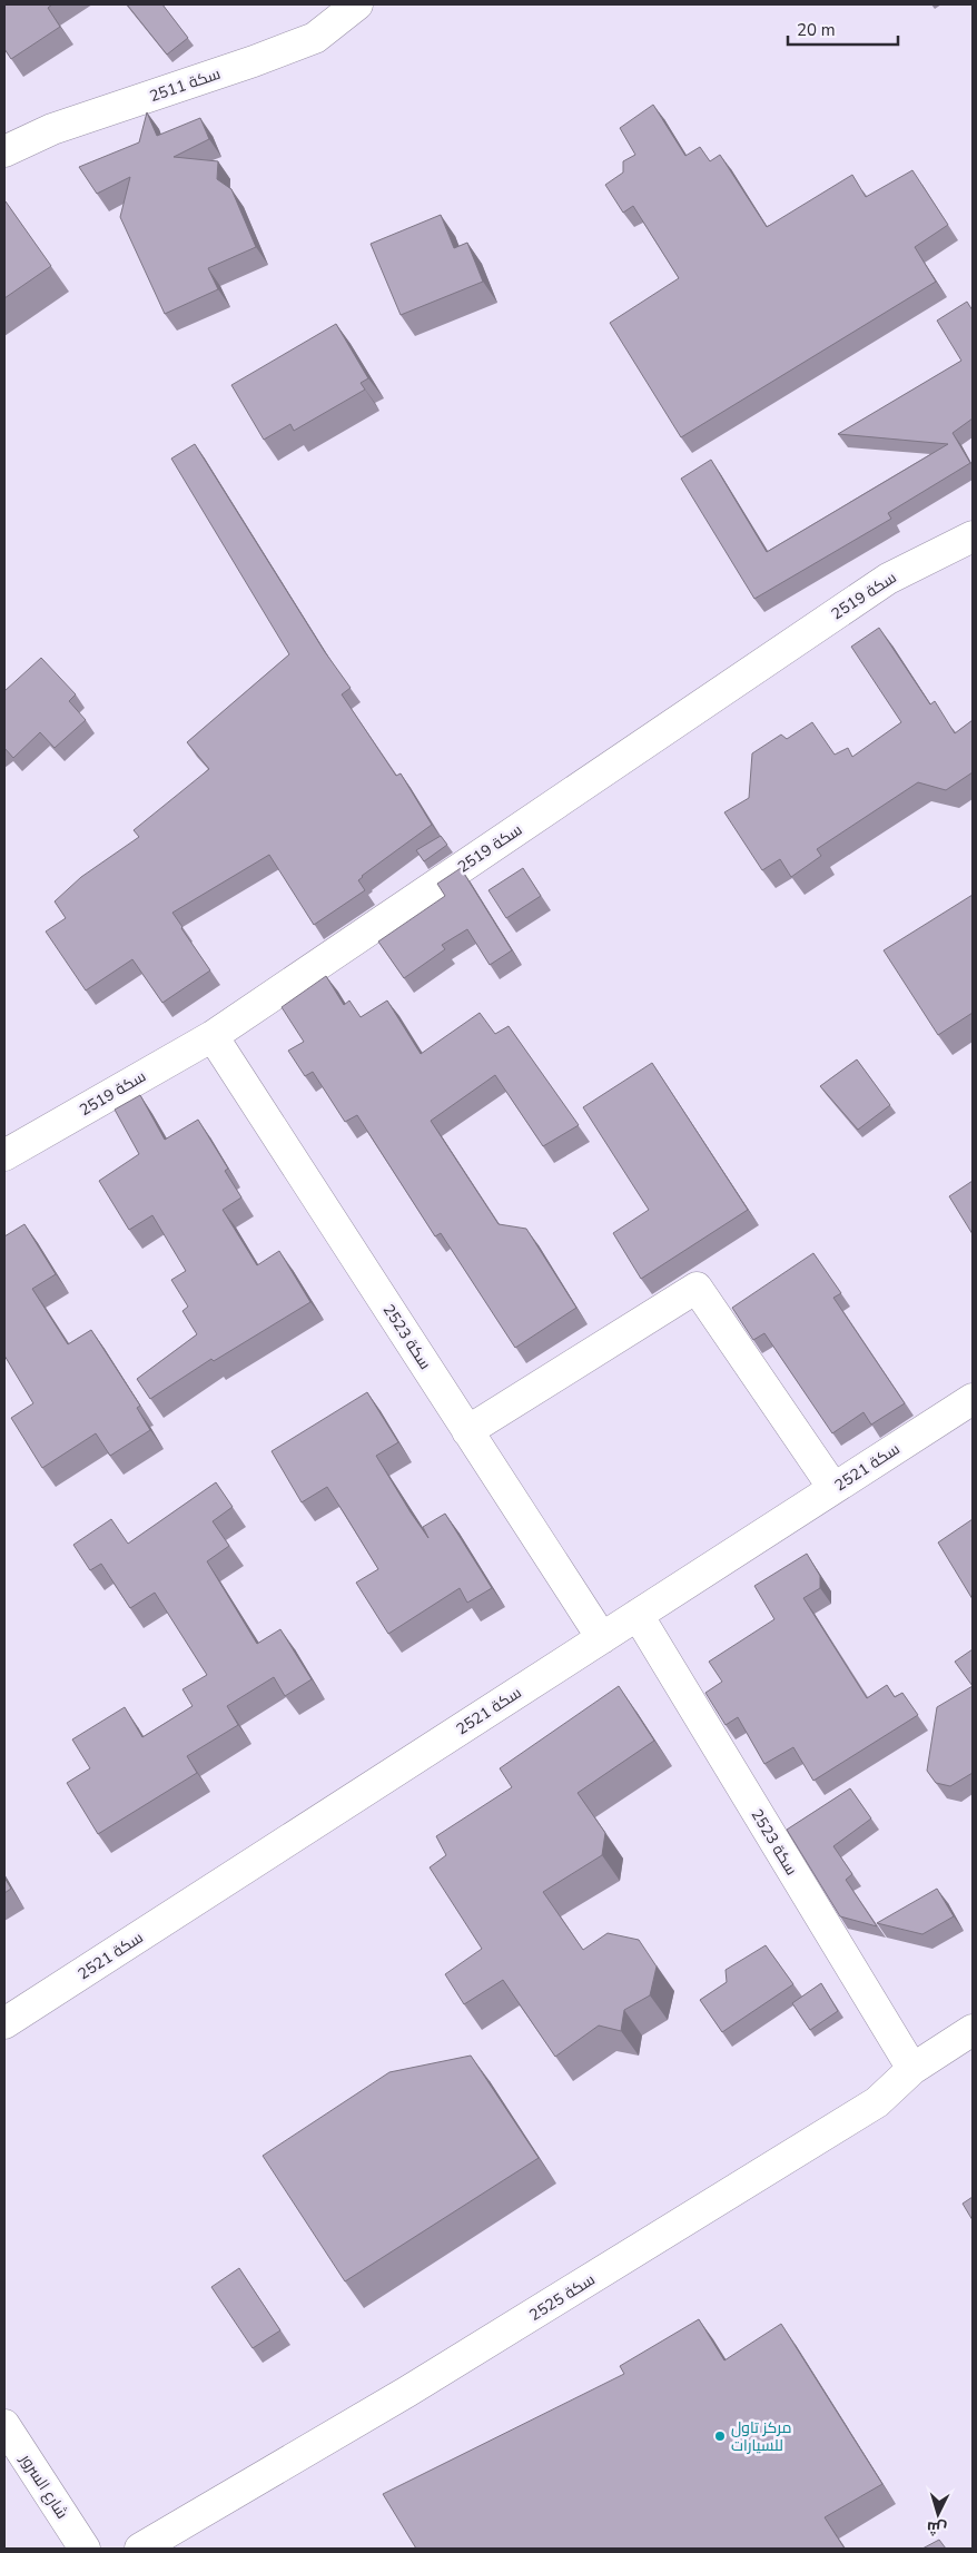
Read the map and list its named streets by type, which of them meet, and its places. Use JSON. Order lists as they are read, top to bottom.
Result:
{
  "streets": {
    "street": [
      "سكة 2511",
      "سكة 2519",
      "سكة 2523",
      "سكة 2521",
      "سكة 2525",
      "شارع السرور"
    ]
  },
  "crossings": [
    ["سكة 2519", "سكة 2523"],
    ["سكة 2523", "سكة 2521"],
    ["سكة 2523", "سكة 2525"]
  ],
  "places": ["مركز تاول للسيارات"],
  "scale_bar": "20 m",
  "north": "bottom"
}
